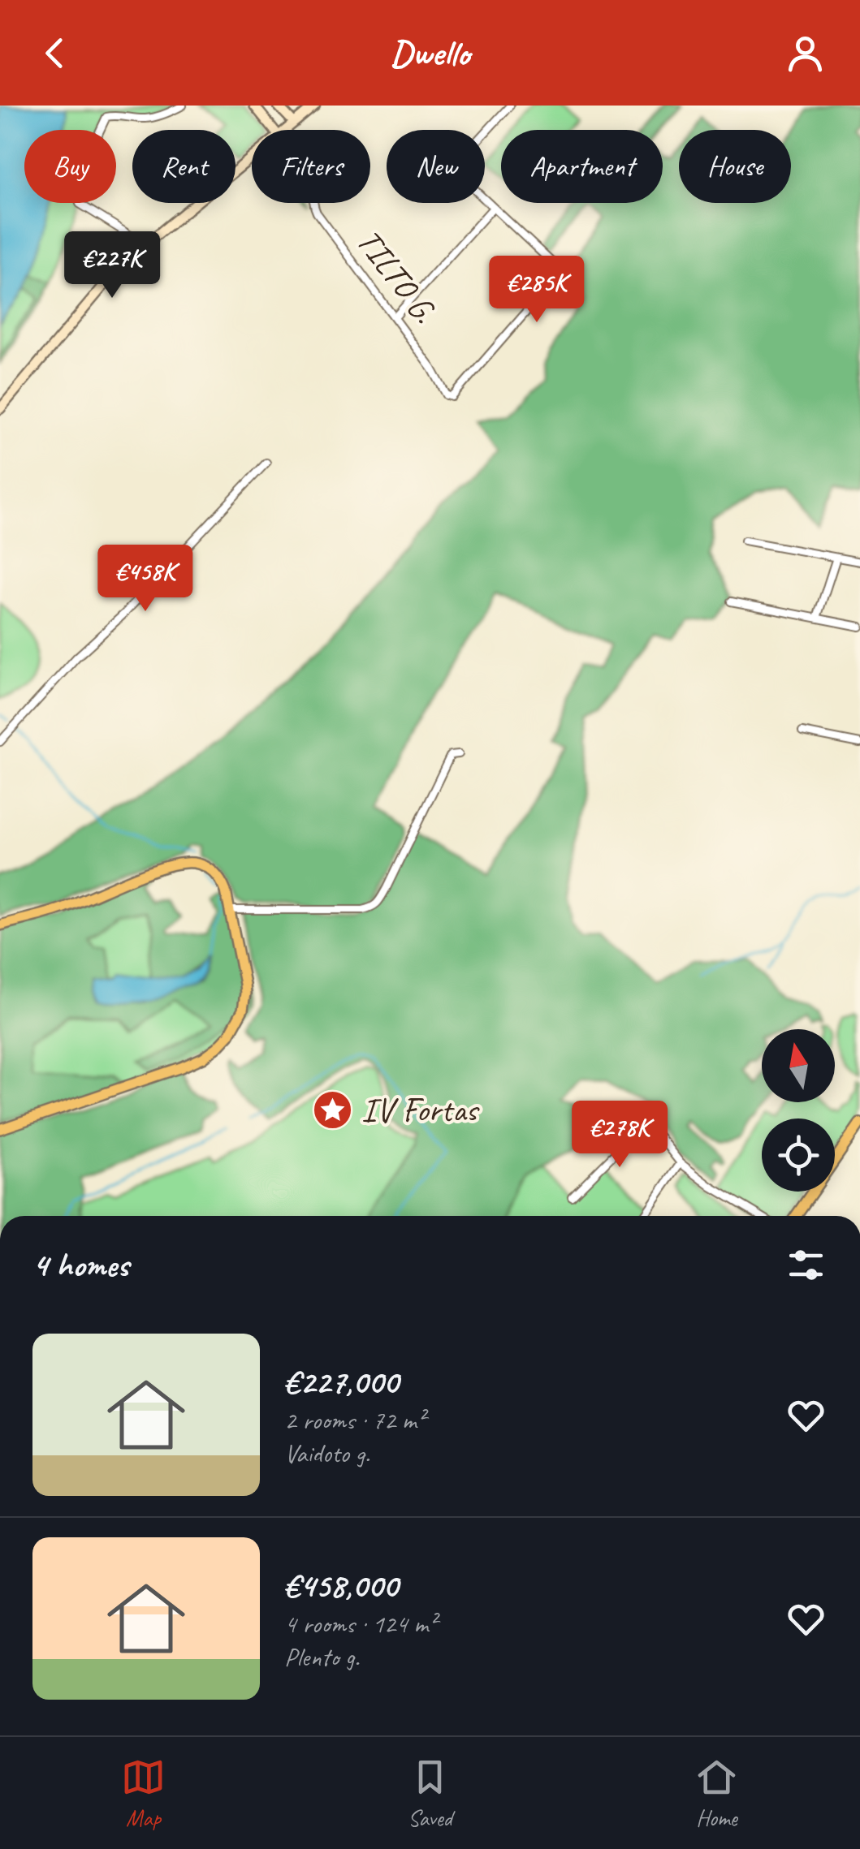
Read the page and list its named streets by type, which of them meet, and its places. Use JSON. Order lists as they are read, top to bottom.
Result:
{
  "streets": {
    "main road": ["TILTO G."]
  },
  "places": {
    "place": ["IV Fortas"]
  },
  "north": "top",
  "page": {
    "header": "Dwello",
    "chip": [
      "Buy",
      "Rent",
      "Filters",
      "New",
      "Apartment",
      "House"
    ],
    "price": [
      "€227K",
      "€285K",
      "€458K",
      "€278K"
    ],
    "heading": "4 homes",
    "list": [
      {
        "name": "€227,000",
        "note": "2 rooms · 72 m² · Vaidoto g."
      },
      {
        "name": "€458,000",
        "note": "4 rooms · 124 m² · Plento g."
      }
    ],
    "tabs": ["Map", "Saved", "Home"]
  }
}
